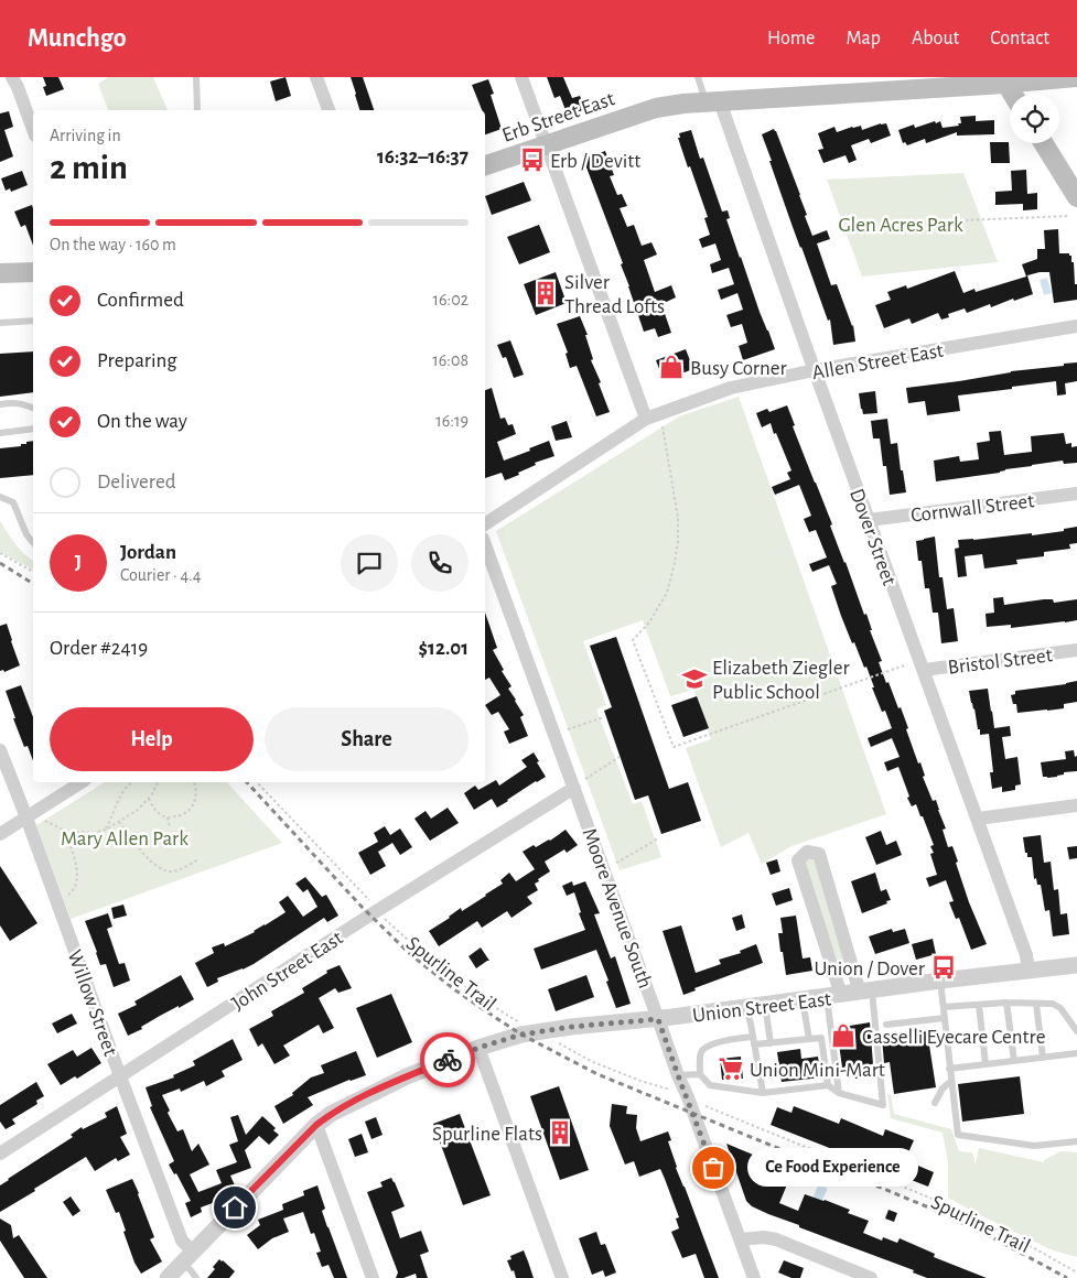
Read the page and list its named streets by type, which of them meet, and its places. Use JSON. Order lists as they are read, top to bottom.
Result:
{
  "streets": {
    "main road": ["Erb Street East"],
    "street": [
      "Allen Street East",
      "Cornwall Street",
      "Dover Street",
      "Bristol Street",
      "Moore Avenue South",
      "John Street East",
      "Willow Street",
      "Union Street East"
    ],
    "path": ["Spurline Trail"]
  },
  "crossings": [
    ["Erb Street East", "Dover Street"],
    ["Allen Street East", "Dover Street"],
    ["Cornwall Street", "Dover Street"],
    ["Dover Street", "Bristol Street"],
    ["Dover Street", "Union Street East"],
    ["Moore Avenue South", "John Street East"],
    ["Moore Avenue South", "Union Street East"],
    ["John Street East", "Willow Street"],
    ["Willow Street", "Union Street East"]
  ],
  "parks": ["Glen Acres Park", "Mary Allen Park"],
  "places": {
    "bus stop": ["Erb / Devitt", "Union / Dover"],
    "building": ["Silver Thread Lofts", "Spurline Flats"],
    "shop": ["Busy Corner", "Casselli Eyecare Centre"],
    "school or university": ["Elizabeth Ziegler Public School"],
    "supermarket": ["Union Mini-Mart"],
    "other": ["Ce Food Experience"]
  },
  "page": {
    "header": "Munchgo",
    "nav": [
      "Home",
      "Map",
      "About",
      "Contact"
    ],
    "heading": ["2 min", "Arriving in", "16:32–16:37"],
    "panel": [
      "Jordan",
      "Courier · 4.4",
      "Order #2419",
      "$12.01"
    ],
    "bar": "On the way · 160 m",
    "list": [
      ["Confirmed", "16:02"],
      ["Preparing", "16:08"],
      ["On the way", "16:19"],
      "Delivered"
    ],
    "round": "J",
    "buttons": ["Help", "Share"],
    "bubble": "Ce Food Experience"
  }
}
